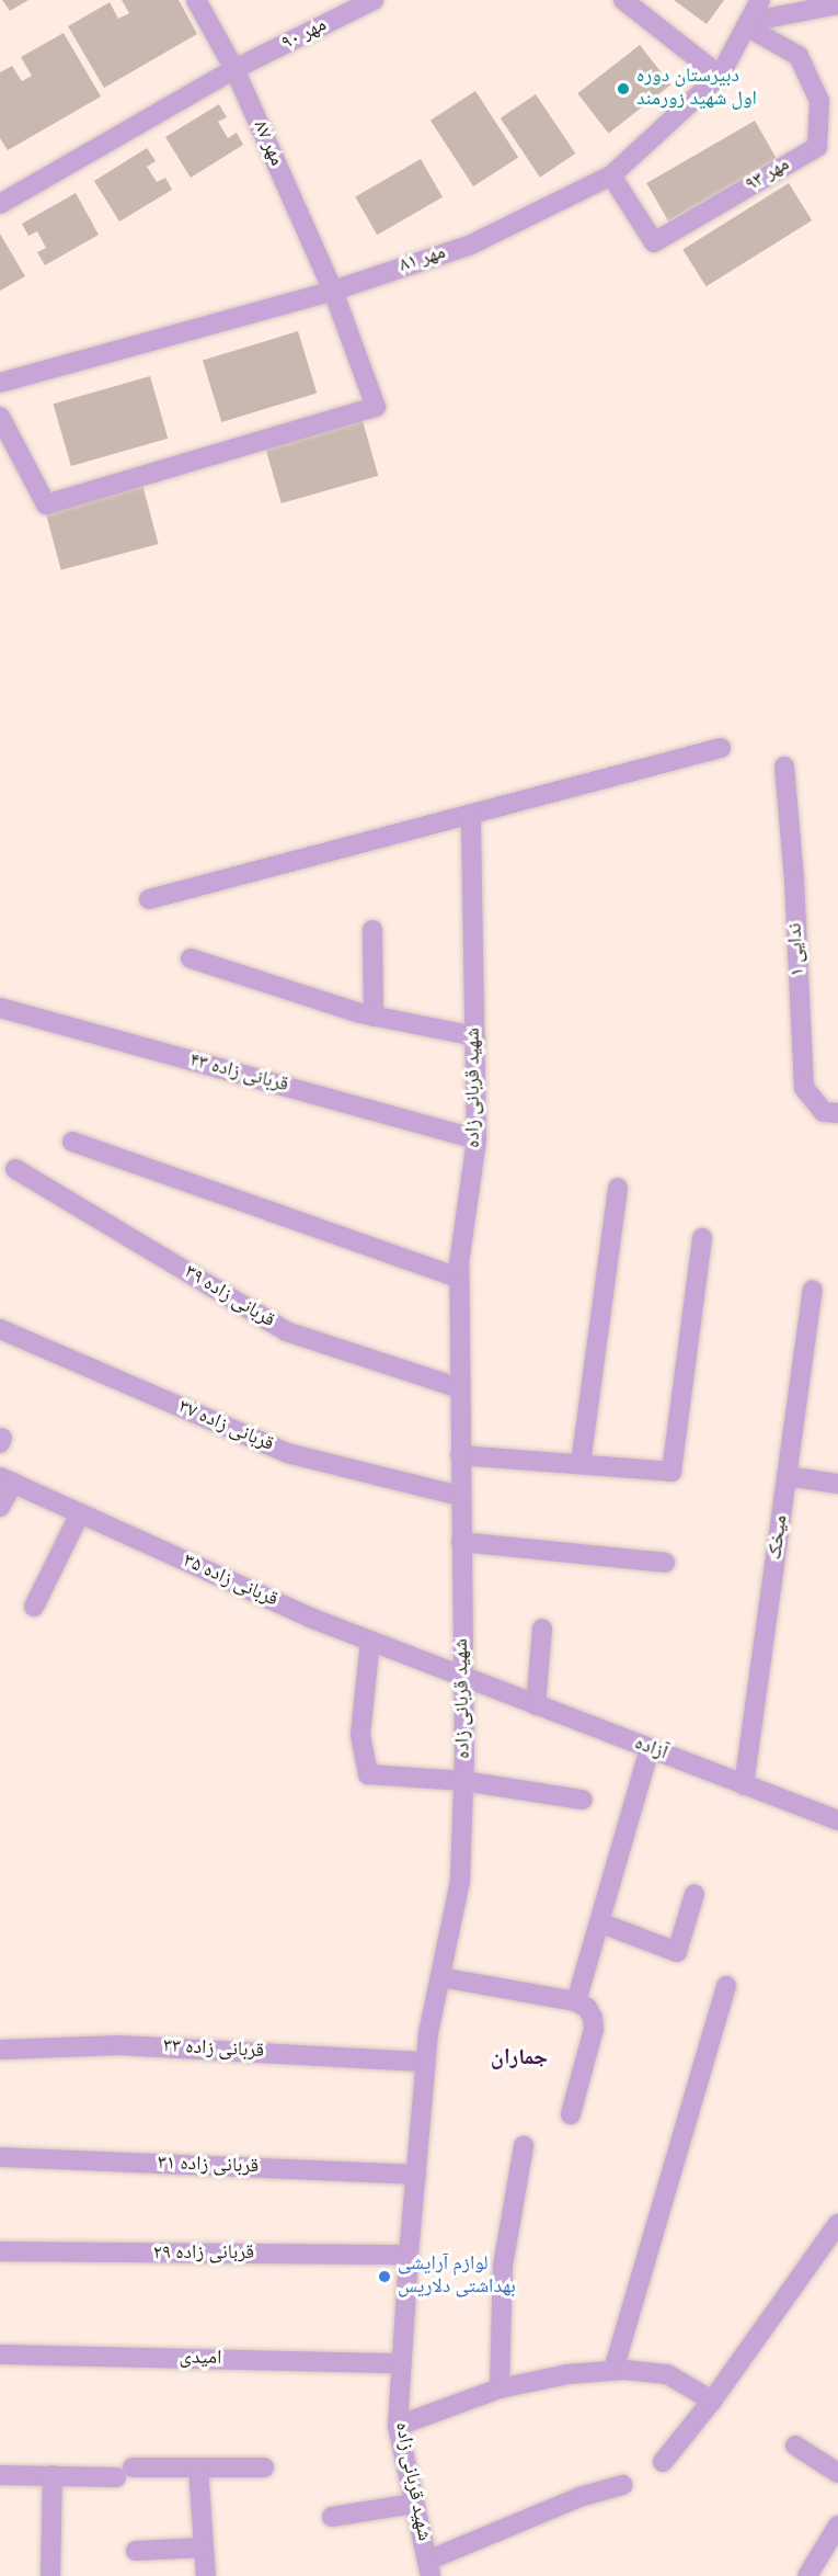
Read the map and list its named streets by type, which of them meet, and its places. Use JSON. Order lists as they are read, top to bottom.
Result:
{
  "streets": {
    "street": [
      "مهر ۹۰",
      "مهر ۸۷",
      "مهر ۹۳",
      "مهر ۸۱",
      "ندایی ۱",
      "قربانی زاده ۴۳",
      "شهید قربانی زاده",
      "قربانی زاده ۳۹",
      "قربانی زاده ۳۷",
      "میخک",
      "قربانی زاده ۳۵",
      "آزاده",
      "قربانی زاده ۳۳",
      "قربانی زاده ۳۱",
      "قربانی زاده ۲۹",
      "امیدی"
    ]
  },
  "crossings": [
    ["مهر ۹۰", "مهر ۸۷"],
    ["مهر ۸۷", "مهر ۸۱"],
    ["مهر ۹۳", "مهر ۸۱"],
    ["قربانی زاده ۴۳", "شهید قربانی زاده"],
    ["شهید قربانی زاده", "قربانی زاده ۳۹"],
    ["شهید قربانی زاده", "قربانی زاده ۳۷"],
    ["شهید قربانی زاده", "قربانی زاده ۳۵"],
    ["شهید قربانی زاده", "آزاده"],
    ["شهید قربانی زاده", "قربانی زاده ۳۳"],
    ["شهید قربانی زاده", "قربانی زاده ۳۱"],
    ["شهید قربانی زاده", "قربانی زاده ۲۹"],
    ["شهید قربانی زاده", "امیدی"],
    ["میخک", "آزاده"],
    ["قربانی زاده ۳۵", "آزاده"]
  ],
  "districts": ["جماران"],
  "places": ["دبیرستان دوره اول شهید زورمند", "لوازم آرایشی بهداشتی دلاریس"]
}
